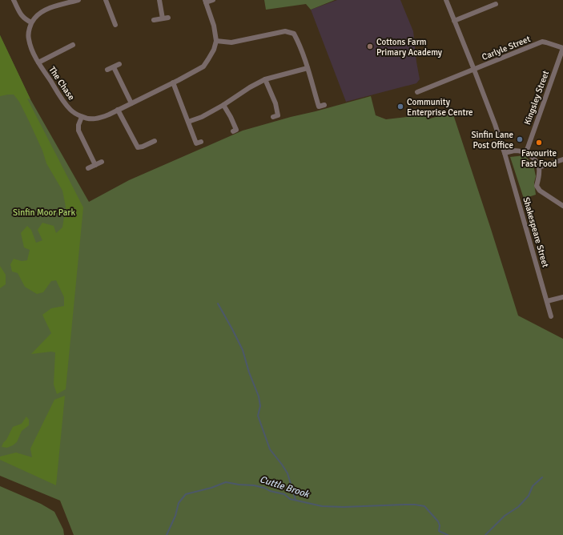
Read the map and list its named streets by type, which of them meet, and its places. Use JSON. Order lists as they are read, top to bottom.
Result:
{
  "streets": {
    "street": [
      "Carlyle Street",
      "The Chase",
      "Kingsley Street",
      "Shakespeare Street"
    ]
  },
  "crossings": [
    ["Carlyle Street", "Kingsley Street"],
    ["Carlyle Street", "Shakespeare Street"]
  ],
  "water": ["Cuttle Brook"],
  "parks": ["Sinfin Moor Park"],
  "places": [
    "Cottons Farm Primary Academy",
    "Community Enterprise Centre",
    "Sinfin Lane Post Office",
    "Favourite Fast Food"
  ]
}
